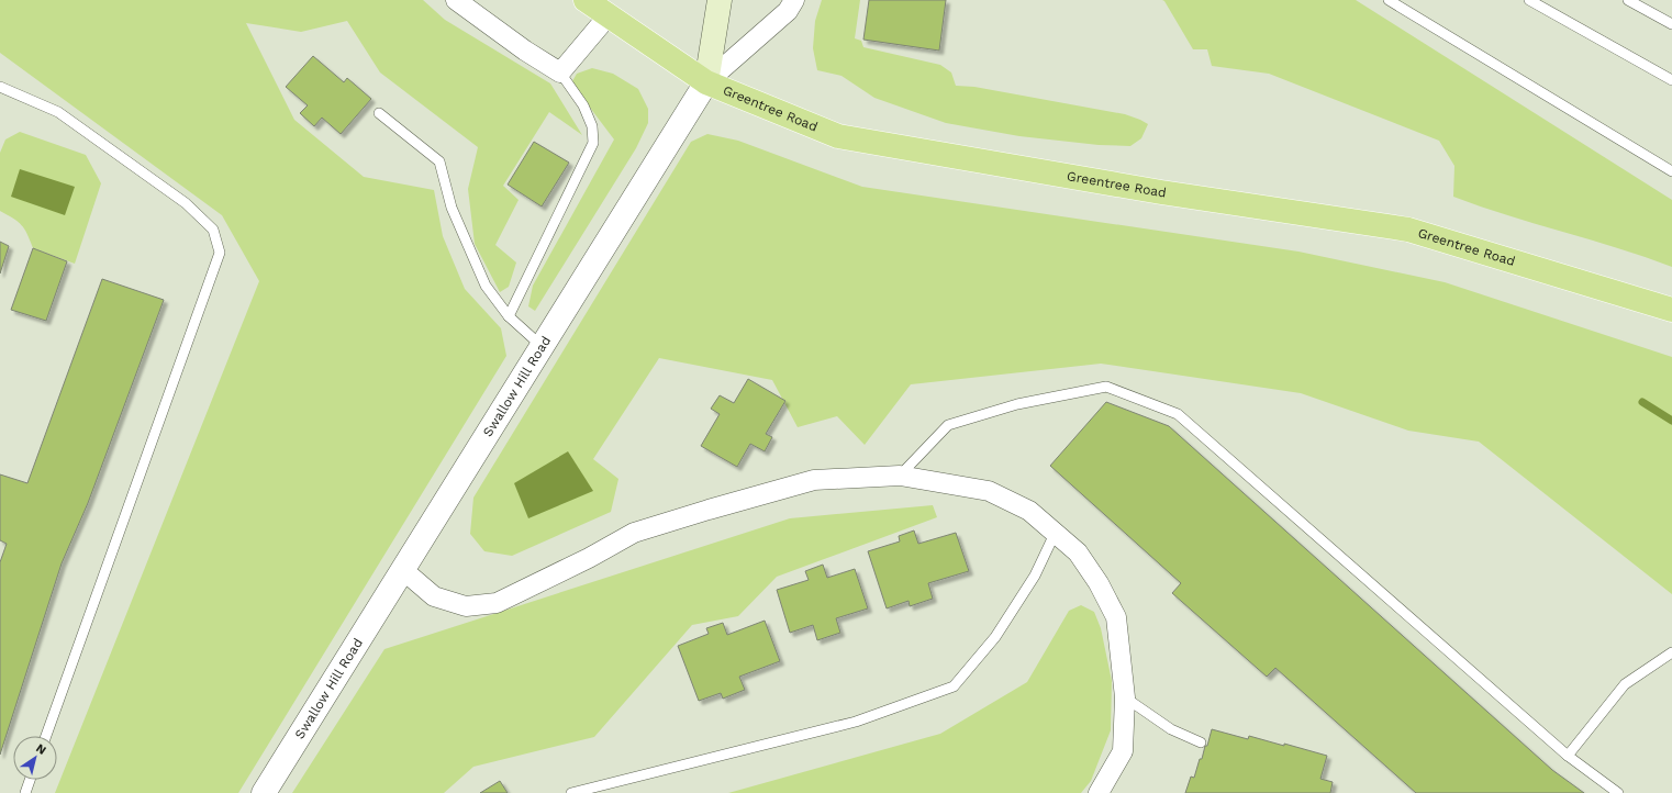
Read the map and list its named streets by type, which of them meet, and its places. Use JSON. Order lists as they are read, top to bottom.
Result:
{
  "streets": {
    "main road": ["Greentree Road"],
    "street": ["Swallow Hill Road"]
  },
  "crossings": [
    ["Greentree Road", "Swallow Hill Road"]
  ],
  "north": "top right"
}
